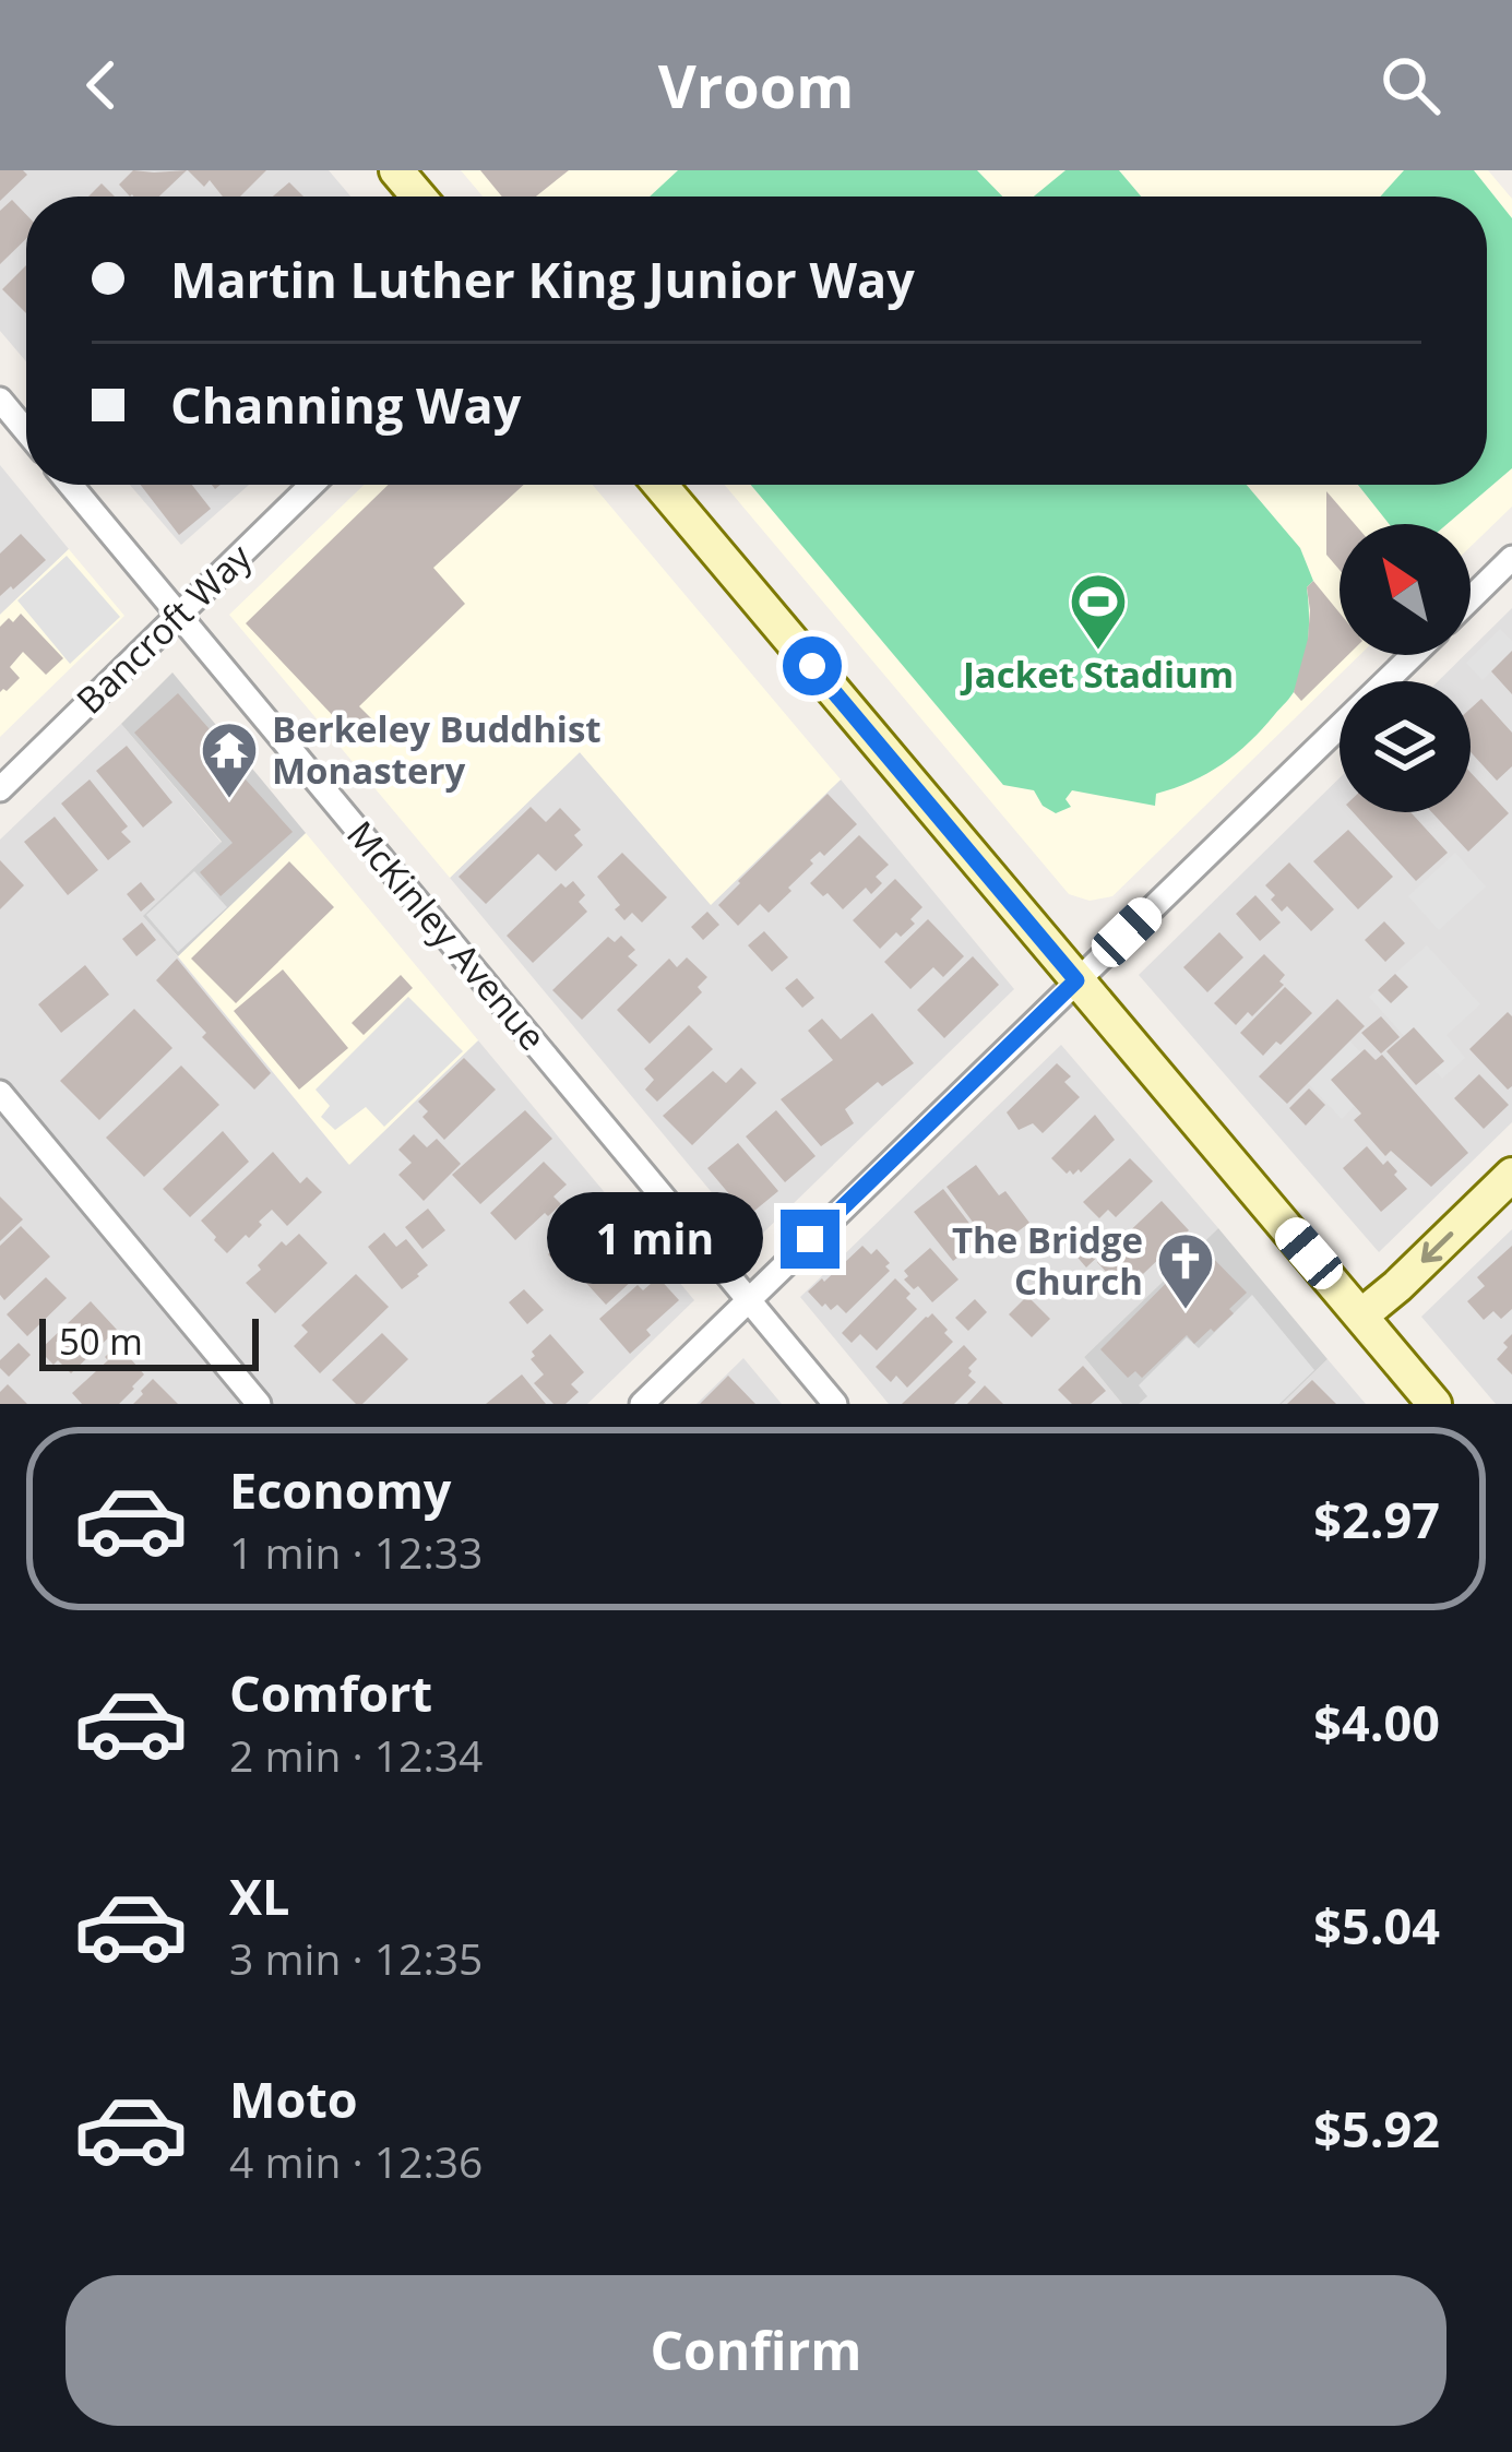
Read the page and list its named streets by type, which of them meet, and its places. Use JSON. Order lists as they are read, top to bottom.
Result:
{
  "streets": {
    "street": ["Bancroft Way", "McKinley Avenue"]
  },
  "crossings": [
    ["Bancroft Way", "McKinley Avenue"]
  ],
  "places": {
    "sports": ["Jacket Stadium"],
    "temple": ["Berkeley Buddhist Monastery"],
    "church": ["The Bridge Church"]
  },
  "scale_bar": "50 m",
  "north": "top left",
  "page": {
    "header": "Vroom",
    "banner": ["Martin Luther King Junior Way", "Channing Way"],
    "bubble": "1 min",
    "scale": "50 m",
    "list": [
      {
        "name": "Economy",
        "note": "1 min · 12:33",
        "value": "$2.97"
      },
      {
        "name": "Comfort",
        "note": "2 min · 12:34",
        "value": "$4.00"
      },
      {
        "name": "XL",
        "note": "3 min · 12:35",
        "value": "$5.04"
      },
      {
        "name": "Moto",
        "note": "4 min · 12:36",
        "value": "$5.92"
      }
    ],
    "buttons": "Confirm"
  }
}
